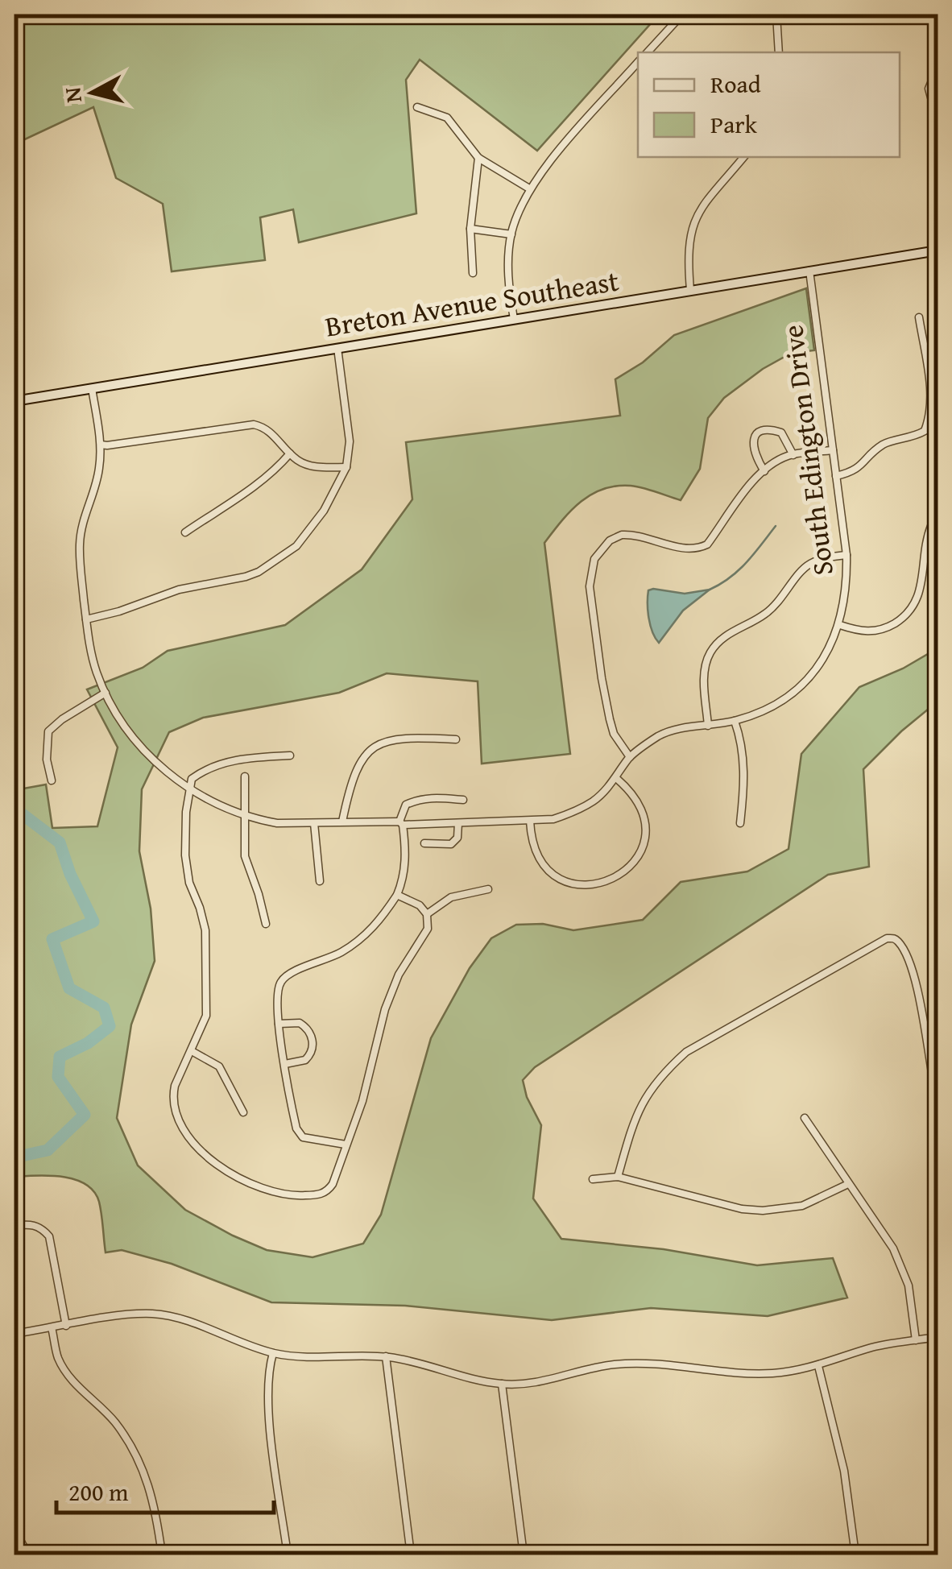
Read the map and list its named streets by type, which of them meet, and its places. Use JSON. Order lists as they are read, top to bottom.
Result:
{
  "streets": {
    "main road": ["Breton Avenue Southeast"],
    "street": ["South Edington Drive"]
  },
  "crossings": [
    ["Breton Avenue Southeast", "South Edington Drive"]
  ],
  "legend": ["Road", "Park"],
  "scale_bar": "200 m",
  "north": "left"
}
